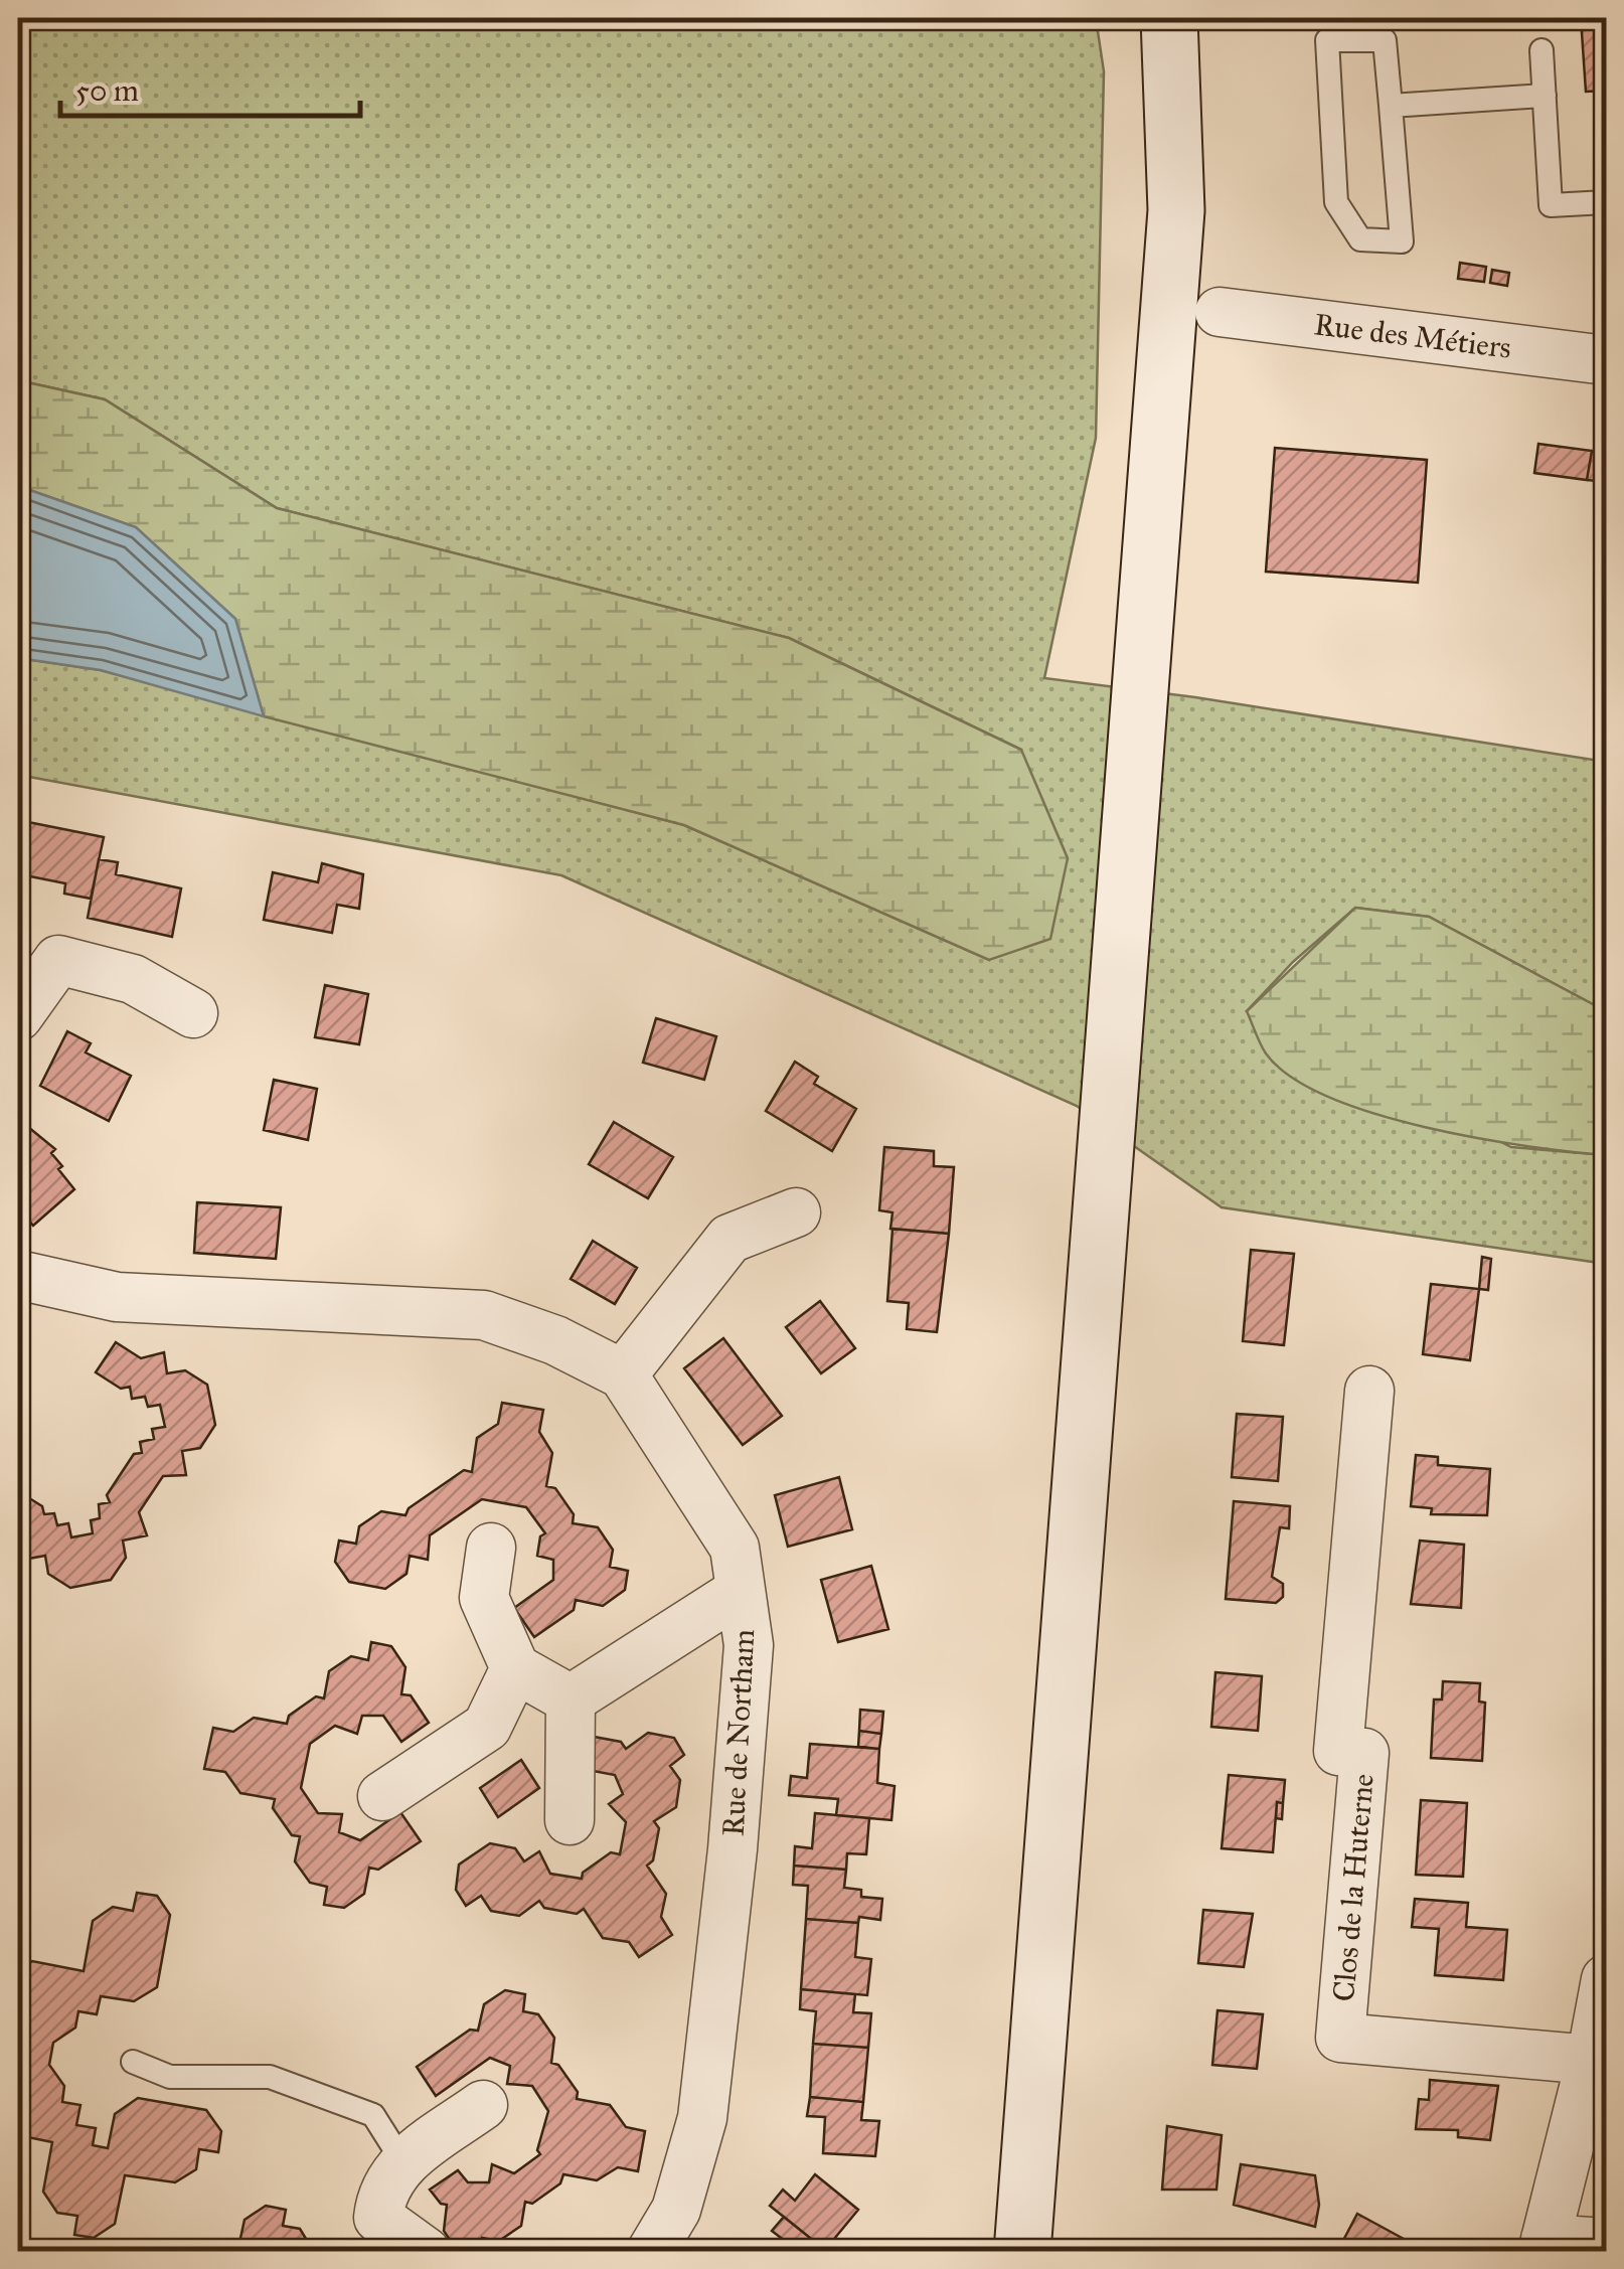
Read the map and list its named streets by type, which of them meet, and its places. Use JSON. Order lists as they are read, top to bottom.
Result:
{
  "streets": {
    "street": ["Rue des Métiers", "Rue de Northam", "Clos de la Huterne"]
  },
  "scale_bar": "50 m"
}
